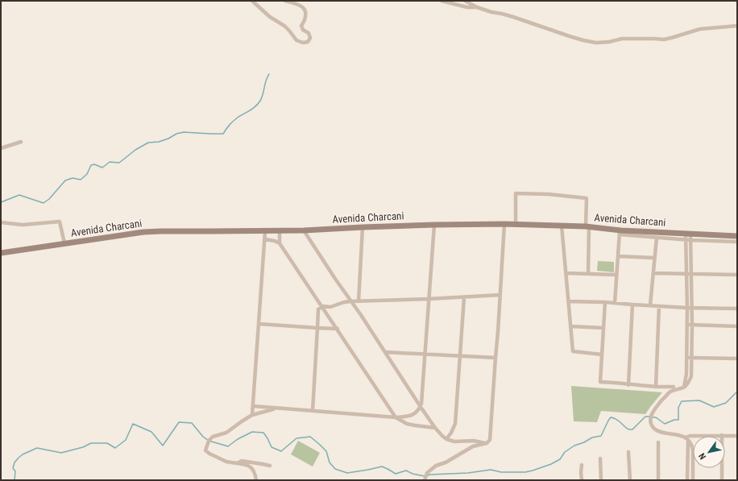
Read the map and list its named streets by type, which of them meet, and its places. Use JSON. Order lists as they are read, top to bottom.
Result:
{
  "streets": {
    "main road": ["Avenida Charcani"]
  },
  "north": "bottom left"
}
